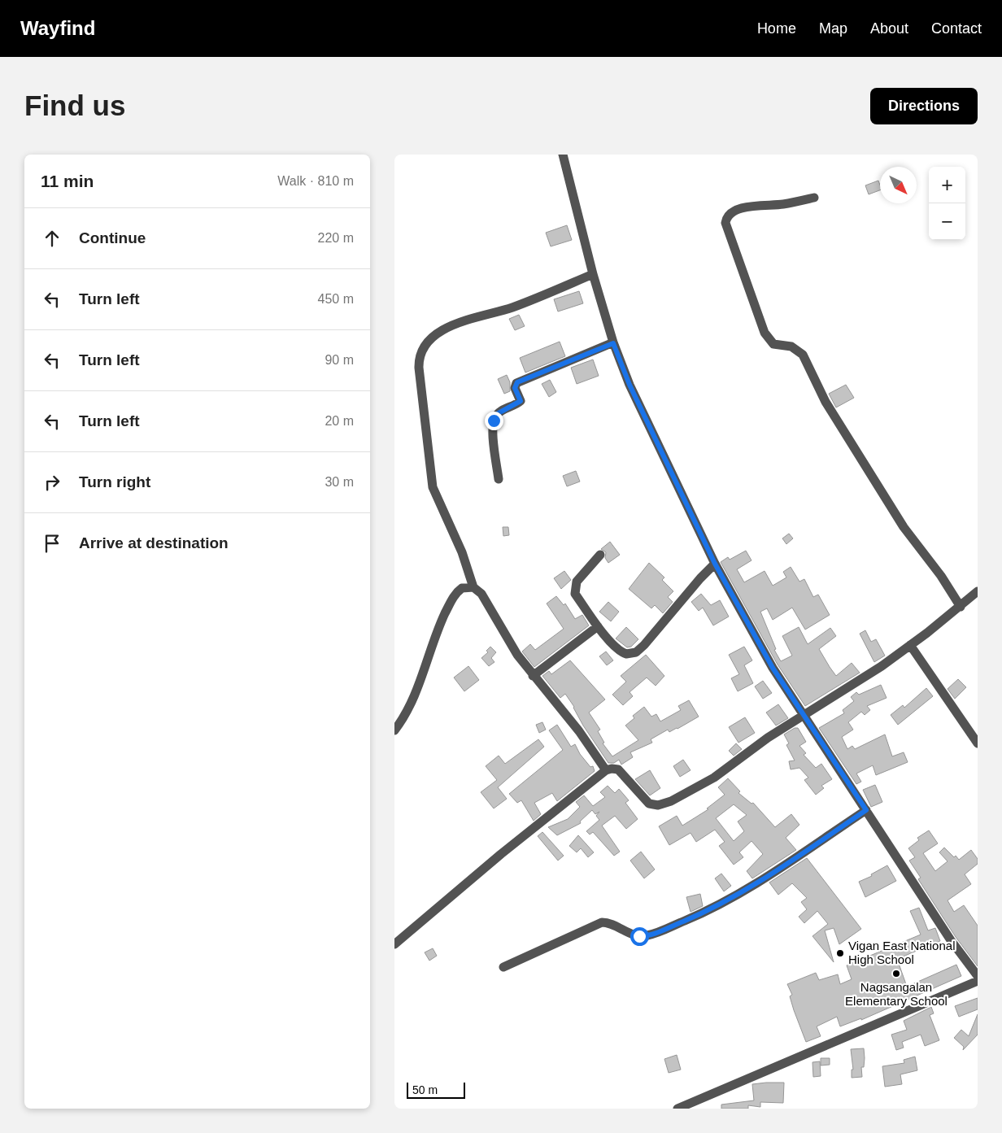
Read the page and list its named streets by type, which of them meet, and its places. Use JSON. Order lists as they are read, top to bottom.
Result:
{
  "places": ["Vigan East National High School", "Nagsangalan Elementary School"],
  "scale_bar": "50 m",
  "north": "bottom right",
  "page": {
    "header": "Wayfind",
    "nav": [
      "Home",
      "Map",
      "About",
      "Contact"
    ],
    "buttons": "Directions",
    "title": "Find us",
    "heading": ["11 min", "Walk · 810 m"],
    "map_buttons": ["+", "−"],
    "list": [
      ["Continue", "220 m"],
      ["Turn left", "450 m"],
      ["Turn left", "90 m"],
      ["Turn left", "20 m"],
      ["Turn right", "30 m"],
      "Arrive at destination"
    ],
    "scale": "50 m"
  }
}
